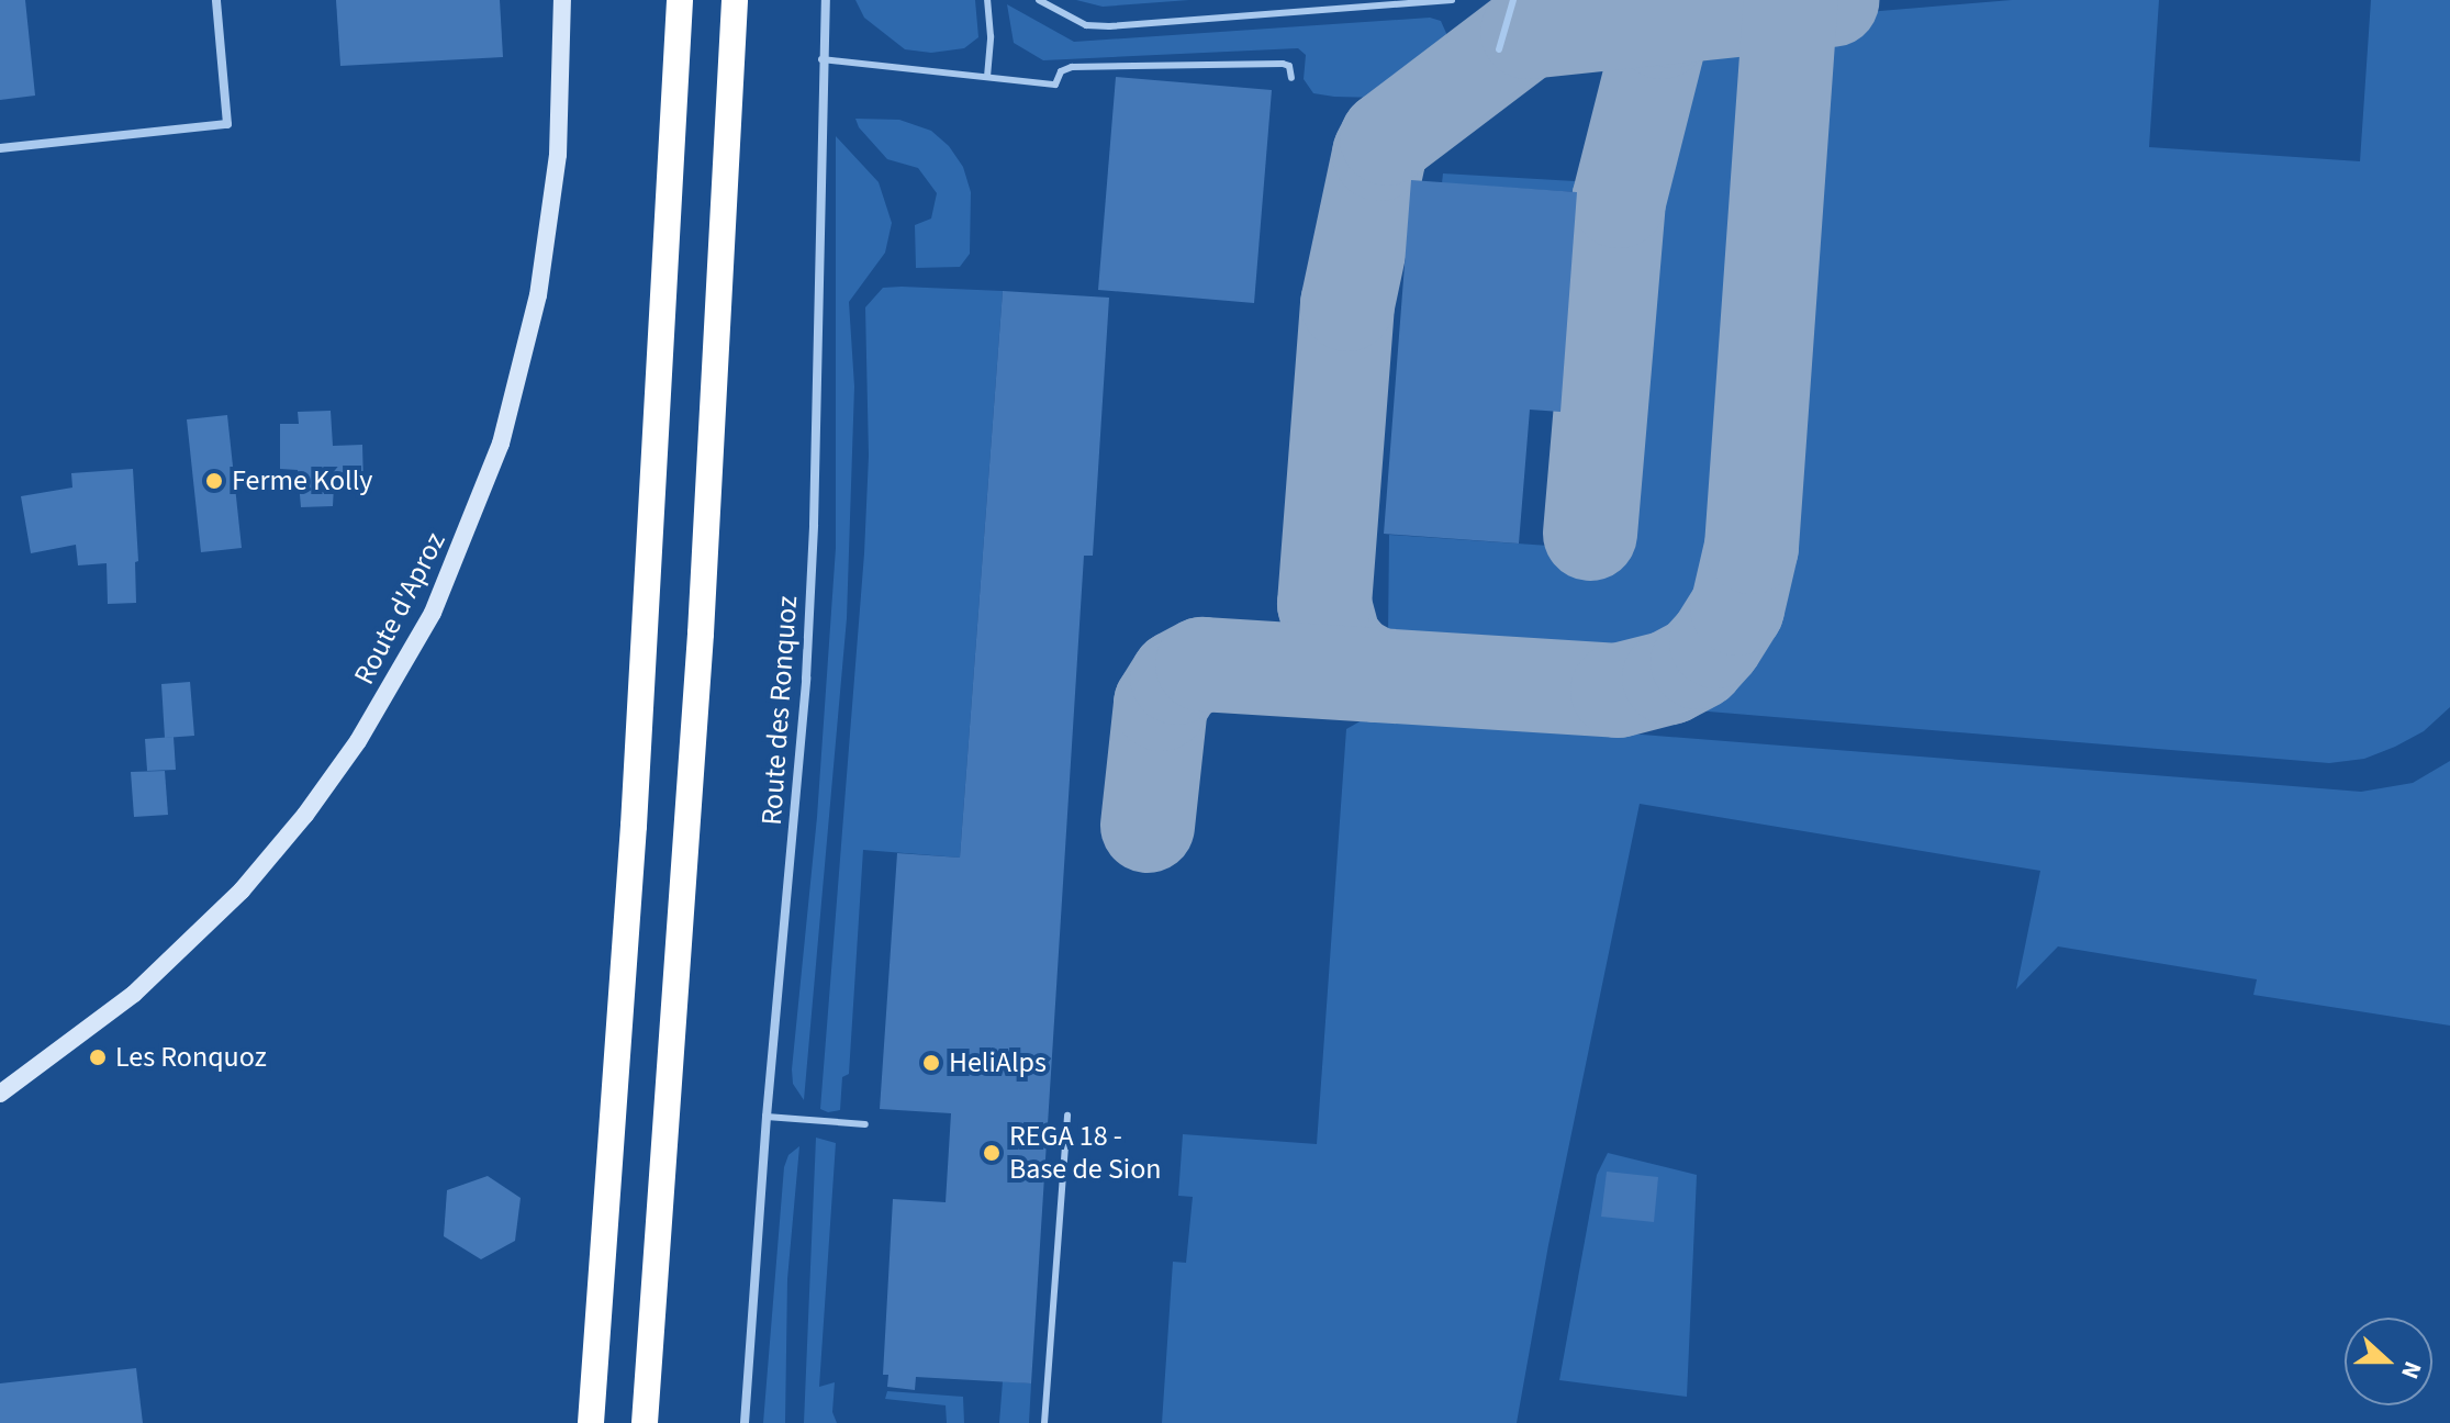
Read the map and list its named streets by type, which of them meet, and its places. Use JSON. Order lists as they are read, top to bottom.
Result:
{
  "streets": {
    "street": ["Route d'Aproz", "Route des Ronquoz"]
  },
  "places": [
    "Ferme Kolly",
    "Les Ronquoz",
    "HeliAlps",
    "REGA 18 - Base de Sion"
  ],
  "north": "right"
}
